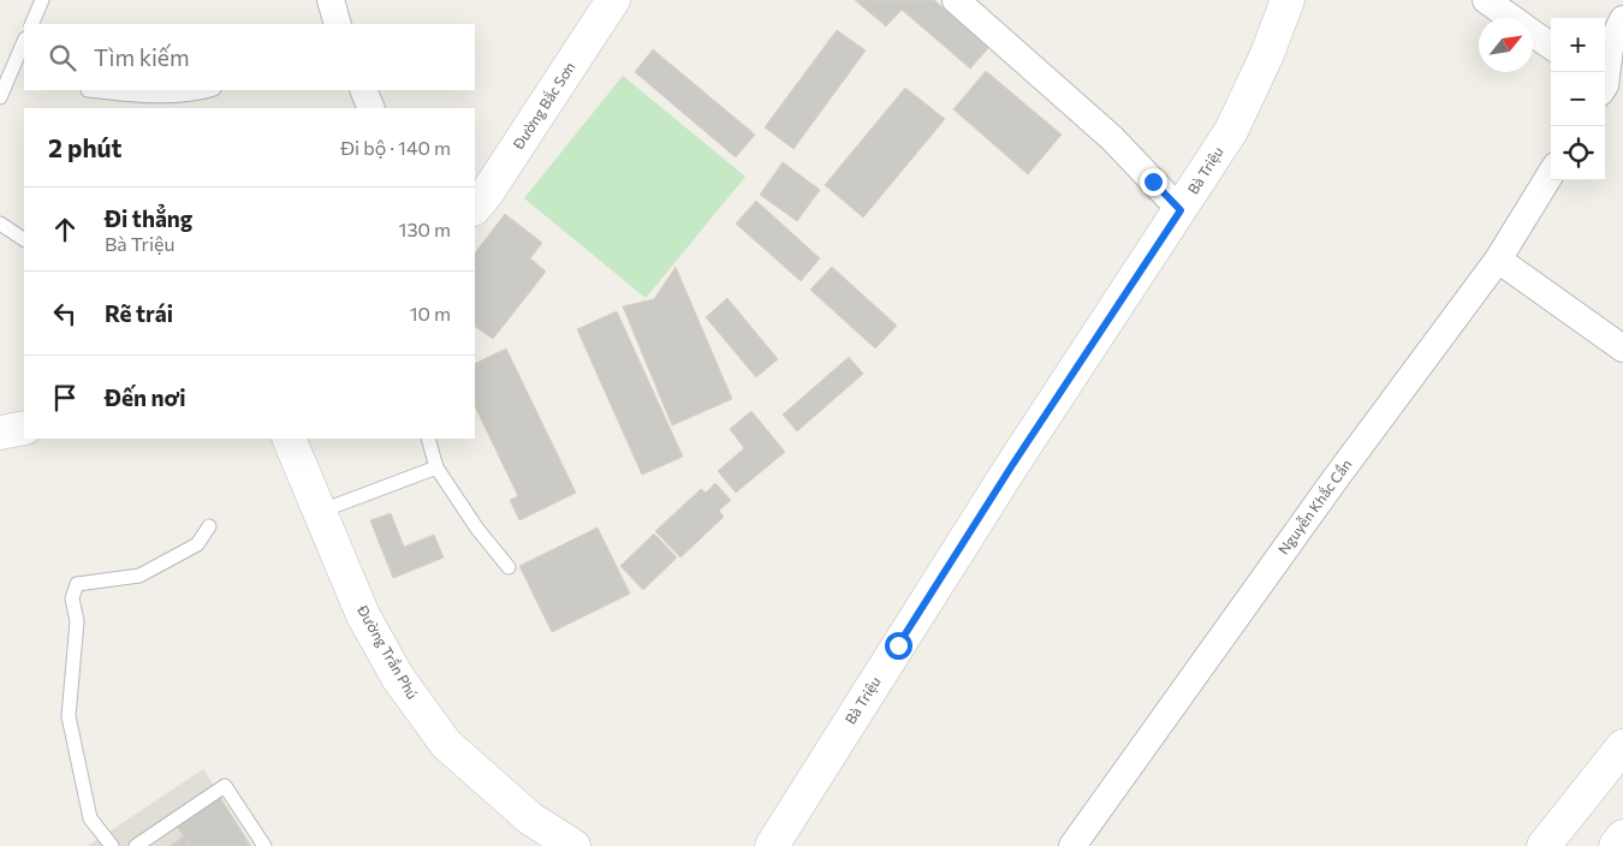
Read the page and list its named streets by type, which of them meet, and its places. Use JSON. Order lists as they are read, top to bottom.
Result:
{
  "streets": {
    "main road": ["Đường Bắc Sơn", "Bà Triệu", "Đường Trần Phú"],
    "street": ["Nguyễn Khắc Cần"]
  },
  "north": "top right",
  "page": {
    "map_buttons": ["+", "−"],
    "search": "Tìm kiếm",
    "heading": ["2 phút", "Đi bộ · 140 m"],
    "list": [
      ["Đi thẳng", "Bà Triệu", "130 m"],
      ["Rẽ trái", "10 m"],
      "Đến nơi"
    ]
  }
}
